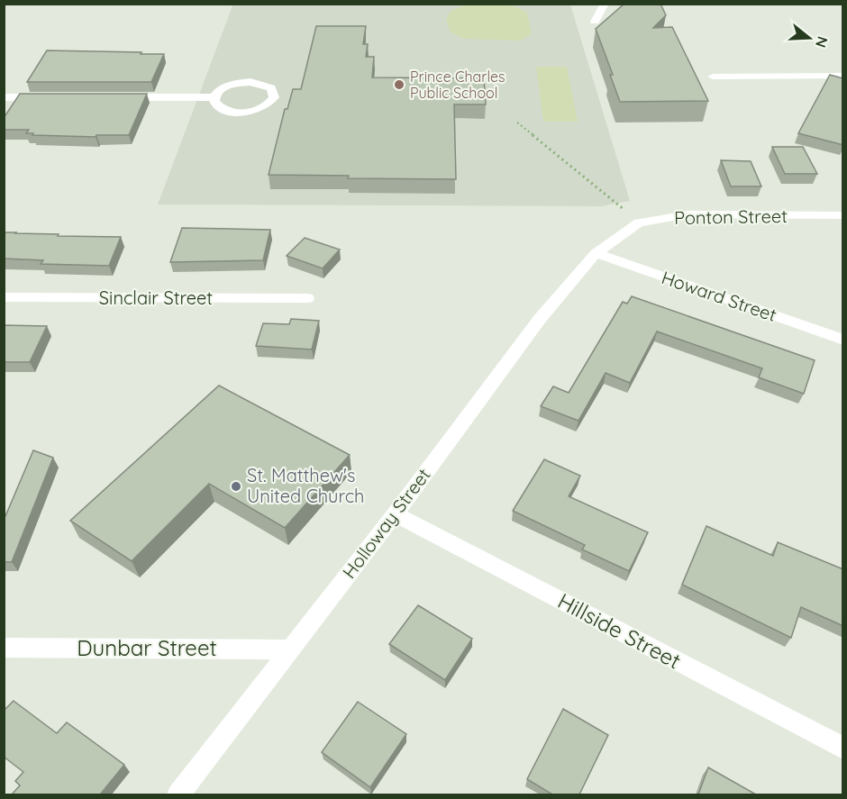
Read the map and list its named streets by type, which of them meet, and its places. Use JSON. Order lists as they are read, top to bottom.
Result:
{
  "streets": {
    "street": [
      "Ponton Street",
      "Howard Street",
      "Sinclair Street",
      "Holloway Street",
      "Hillside Street",
      "Dunbar Street"
    ]
  },
  "crossings": [
    ["Ponton Street", "Howard Street"],
    ["Ponton Street", "Holloway Street"],
    ["Howard Street", "Holloway Street"],
    ["Holloway Street", "Hillside Street"],
    ["Holloway Street", "Dunbar Street"]
  ],
  "places": ["Prince Charles Public School", "St. Matthew's United Church"],
  "north": "right"
}
